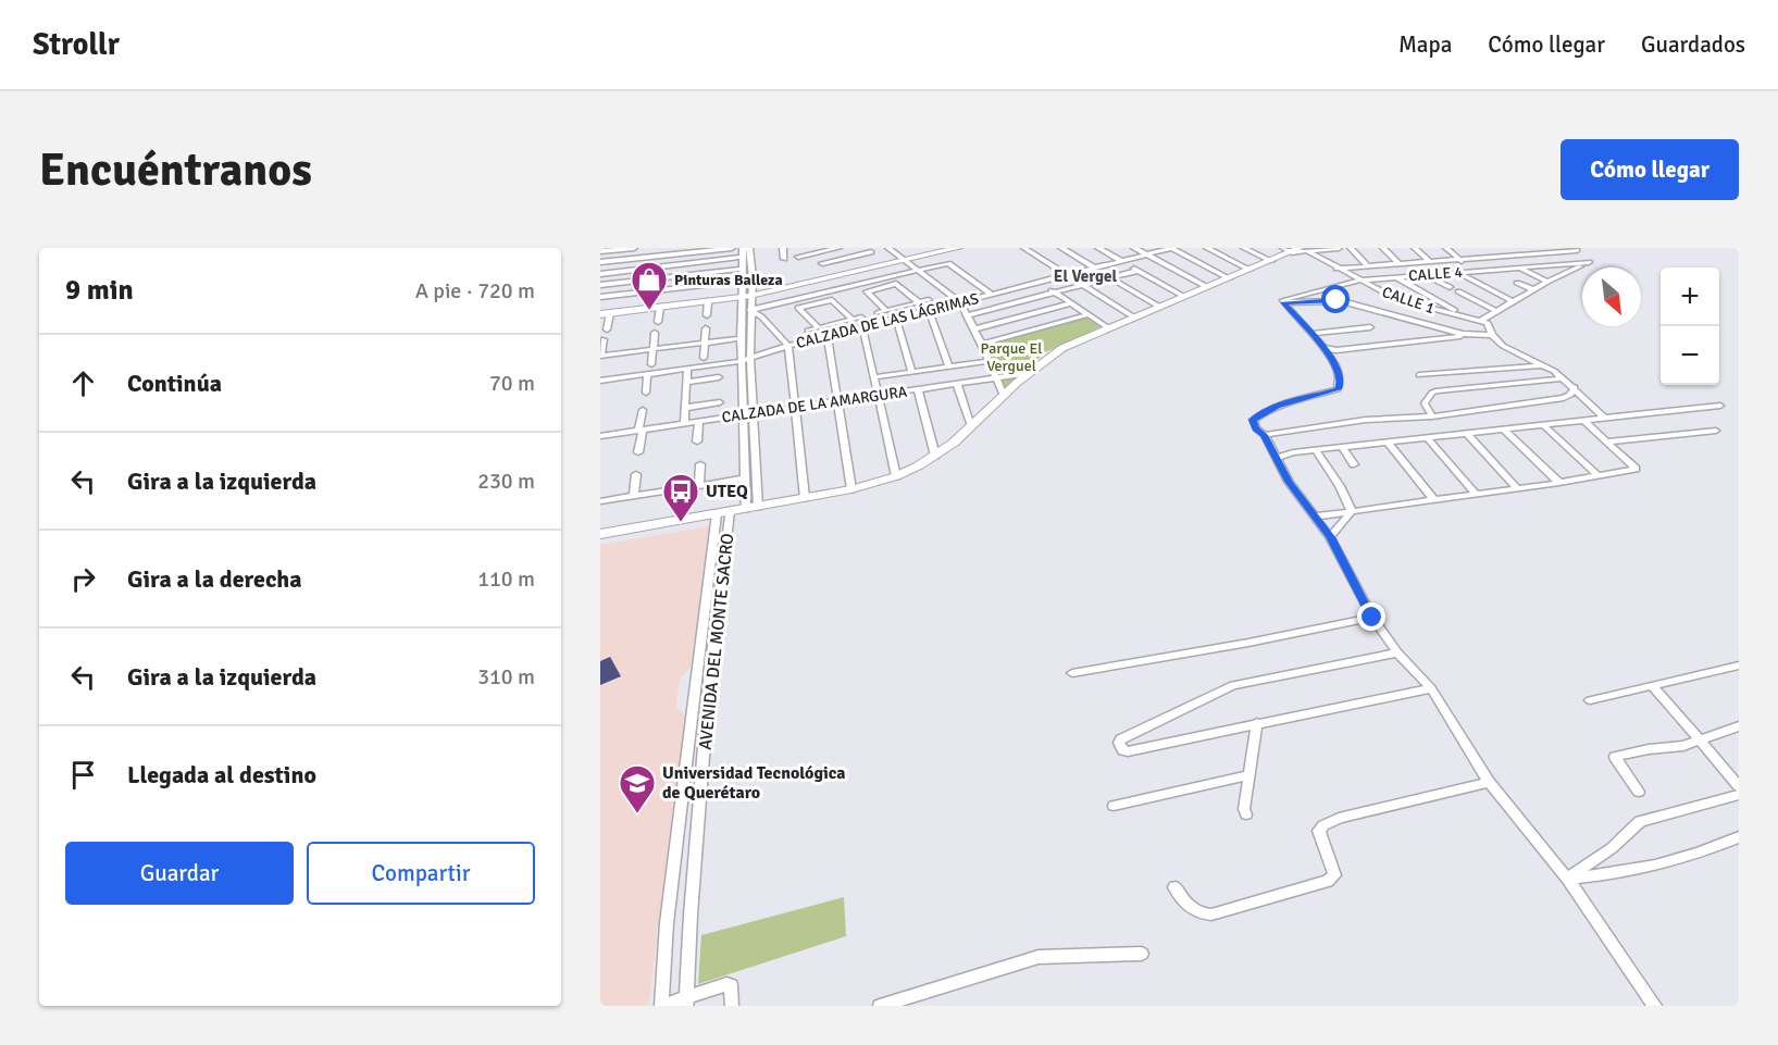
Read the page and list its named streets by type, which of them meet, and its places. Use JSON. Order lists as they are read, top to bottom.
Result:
{
  "streets": {
    "street": [
      "CALLE 4",
      "CALLE 1",
      "CALZADA DE LAS LÁGRIMAS",
      "CALZADA DE LA AMARGURA",
      "AVENIDA DEL MONTE SACRO"
    ]
  },
  "crossings": [
    ["CALLE 4", "CALLE 1"]
  ],
  "districts": ["El Vergel"],
  "parks": ["Parque El Verguel"],
  "places": {
    "shop": ["Pinturas Balleza"],
    "bus stop": ["UTEQ"],
    "school or university": ["Universidad Tecnológica de Querétaro"]
  },
  "north": "bottom right",
  "page": {
    "header": "Strollr",
    "nav": ["Mapa", "Cómo llegar", "Guardados"],
    "buttons": [
      "Cómo llegar",
      ["Guardar", "Compartir"]
    ],
    "title": "Encuéntranos",
    "heading": ["9 min", "A pie · 720 m"],
    "map_buttons": ["+", "−"],
    "list": [
      ["Continúa", "70 m"],
      ["Gira a la izquierda", "230 m"],
      ["Gira a la derecha", "110 m"],
      ["Gira a la izquierda", "310 m"],
      "Llegada al destino"
    ]
  }
}
